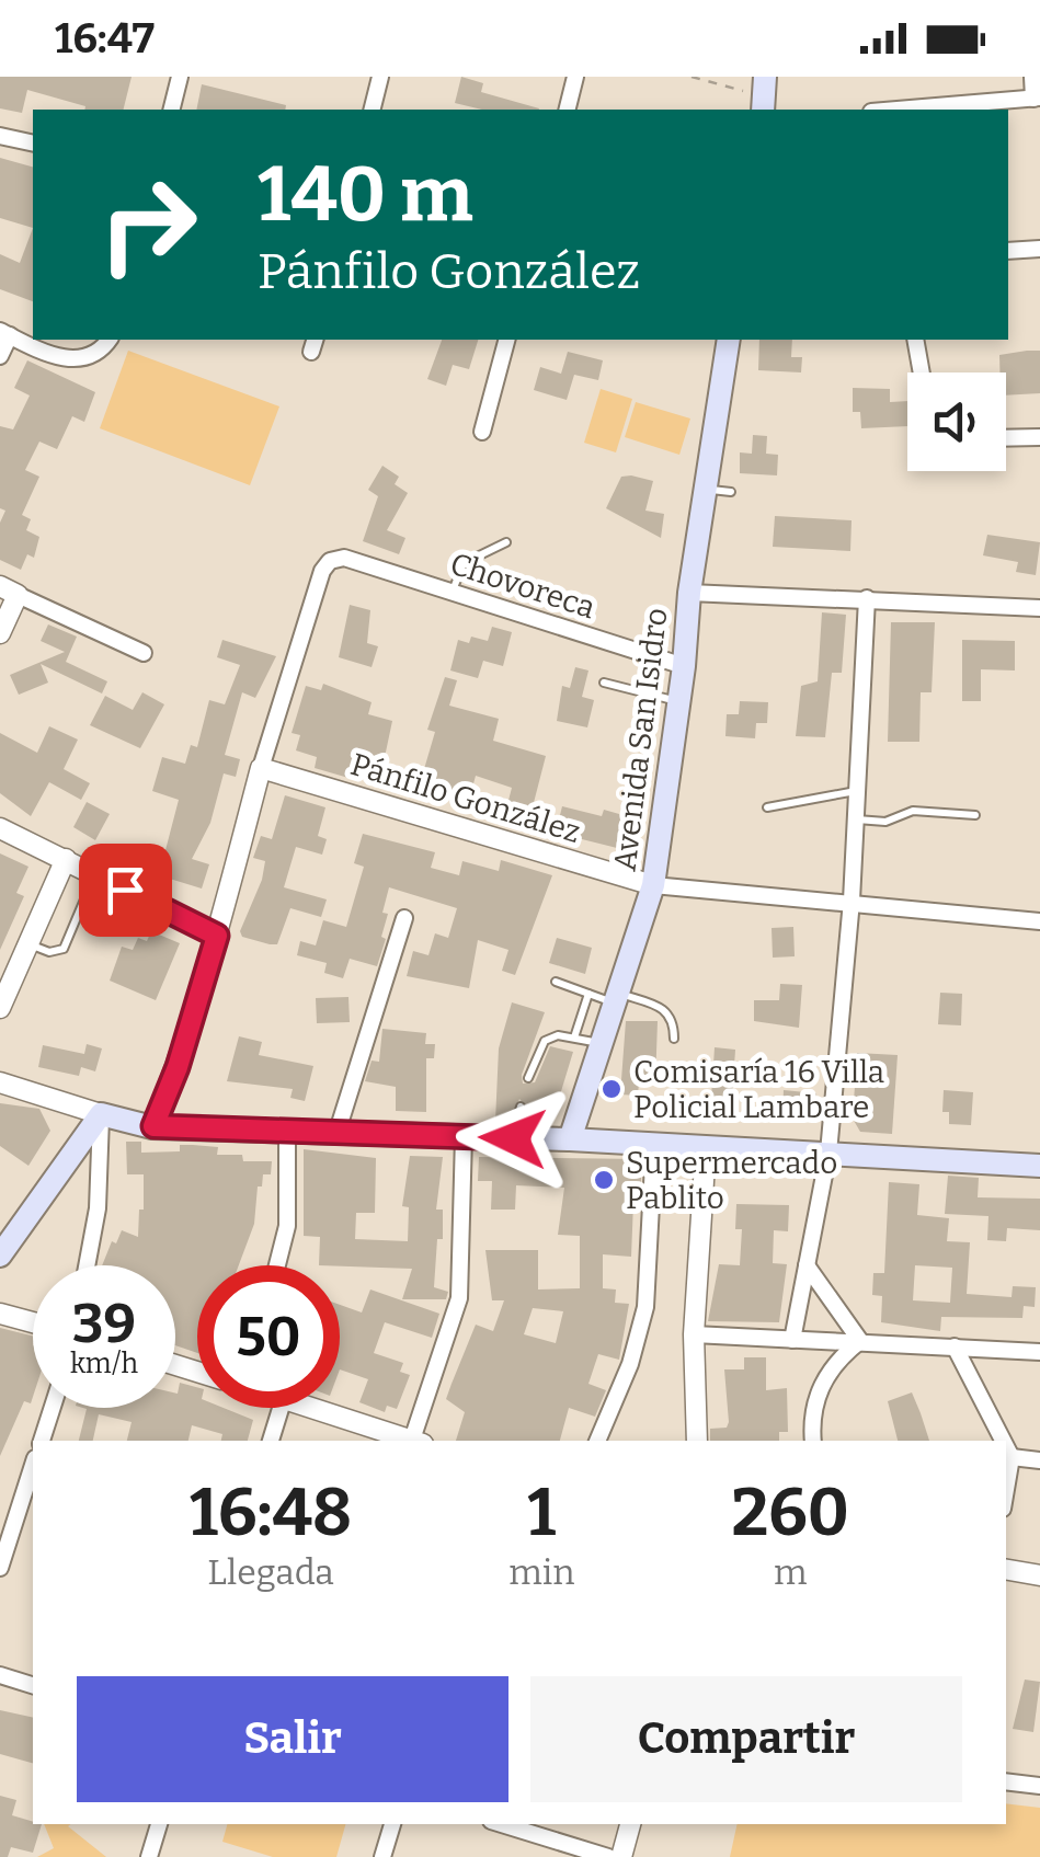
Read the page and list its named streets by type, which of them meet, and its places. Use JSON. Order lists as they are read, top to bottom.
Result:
{
  "streets": {
    "main road": ["Avenida San Isidro"],
    "street": ["Chovoreca", "Pánfilo González"]
  },
  "crossings": [
    ["Chovoreca", "Avenida San Isidro"],
    ["Chovoreca", "Pánfilo González"],
    ["Avenida San Isidro", "Pánfilo González"]
  ],
  "places": ["Comisaría 16 Villa Policial Lambare", "Supermercado Pablito"],
  "page": {
    "status": "16:47",
    "turn": ["140 m", "Pánfilo González"],
    "speed": "39 km/h",
    "limit": "50",
    "eta": [
      "16:48",
      "Llegada",
      "1",
      "min",
      "260",
      "m"
    ],
    "buttons": ["Salir", "Compartir"]
  }
}
